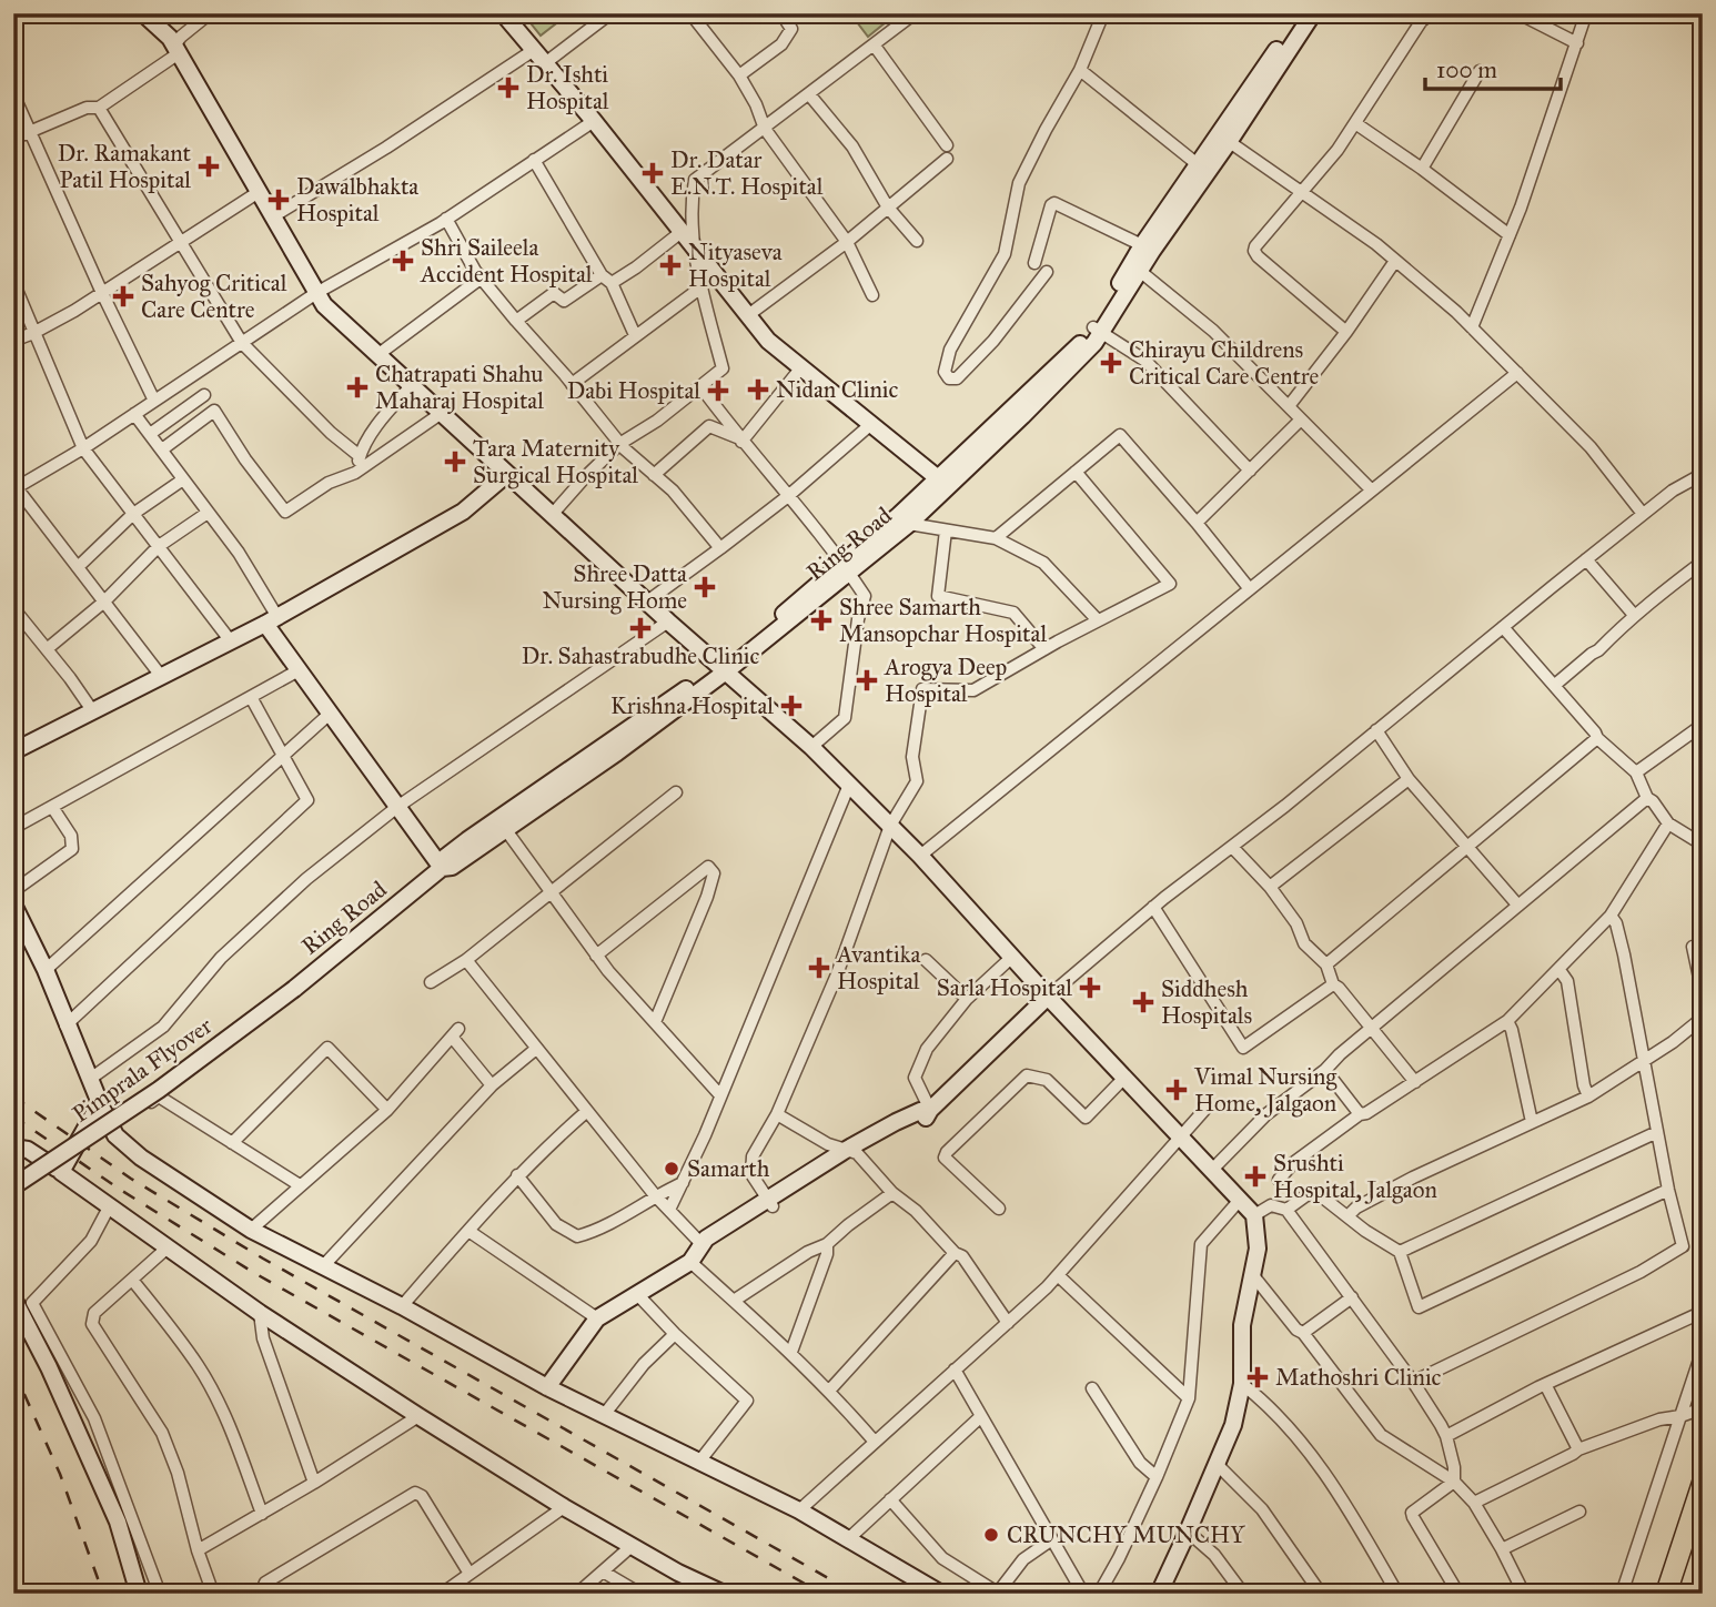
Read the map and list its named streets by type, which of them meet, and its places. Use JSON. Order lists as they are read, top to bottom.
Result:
{
  "streets": {
    "main road": ["Ring Road", "Pimprala Flyover"]
  },
  "crossings": [
    ["Ring Road", "Pimprala Flyover"]
  ],
  "places": {
    "health": [
      "Dr. Ishti Hospital",
      "Dr. Ramakant Patil Hospital",
      "Dr. Datar E.N.T. Hospital",
      "Dawalbhakta Hospital",
      "Shri Saileela Accident Hospital",
      "Nityaseva Hospital",
      "Sahyog Critical Care Centre",
      "Chirayu Childrens Critical Care Centre",
      "Chatrapati Shahu Maharaj Hospital",
      "Nidan Clinic",
      "Dabi Hospital",
      "Tara Maternity Surgical Hospital",
      "Shree Datta Nursing Home",
      "Shree Samarth Mansopchar Hospital",
      "Dr. Sahastrabudhe Clinic",
      "Arogya Deep Hospital",
      "Krishna Hospital",
      "Avantika Hospital",
      "Sarla Hospital",
      "Siddhesh Hospitals",
      "Vimal Nursing Home, Jalgaon",
      "Srushti Hospital, Jalgaon",
      "Mathoshri Clinic"
    ],
    "other": ["Samarth", "CRUNCHY MUNCHY"]
  },
  "scale_bar": "100 m"
}
